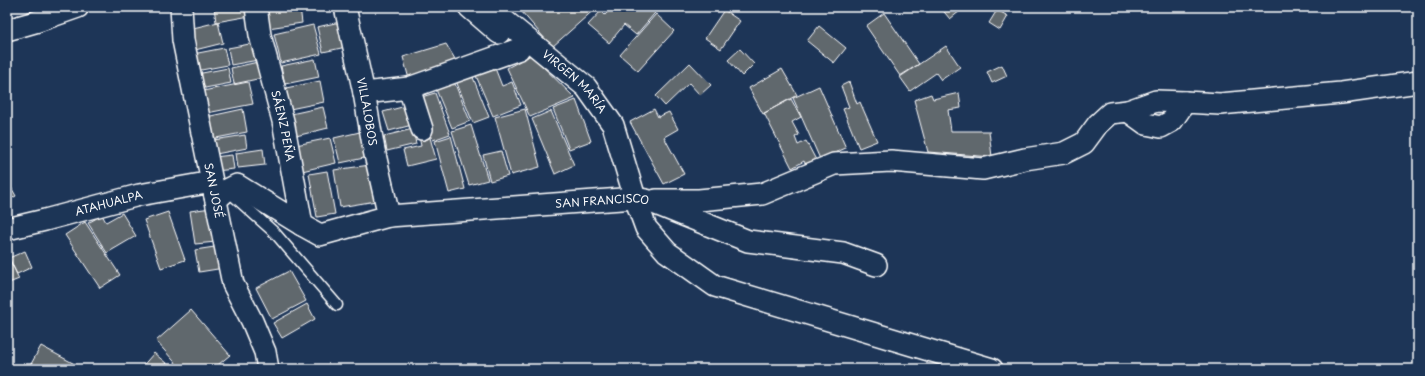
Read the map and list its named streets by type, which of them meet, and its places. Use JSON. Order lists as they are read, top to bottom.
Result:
{
  "streets": {
    "street": [
      "VIRGEN MARÍA",
      "VILLALOBOS",
      "SÁENZ PEÑA",
      "SAN JOSÉ",
      "ATAHUALPA",
      "SAN FRANCISCO"
    ]
  },
  "crossings": [
    ["VIRGEN MARÍA", "SAN FRANCISCO"],
    ["VILLALOBOS", "SAN FRANCISCO"],
    ["SÁENZ PEÑA", "ATAHUALPA"],
    ["SÁENZ PEÑA", "SAN FRANCISCO"],
    ["SAN JOSÉ", "ATAHUALPA"],
    ["ATAHUALPA", "SAN FRANCISCO"]
  ]
}
